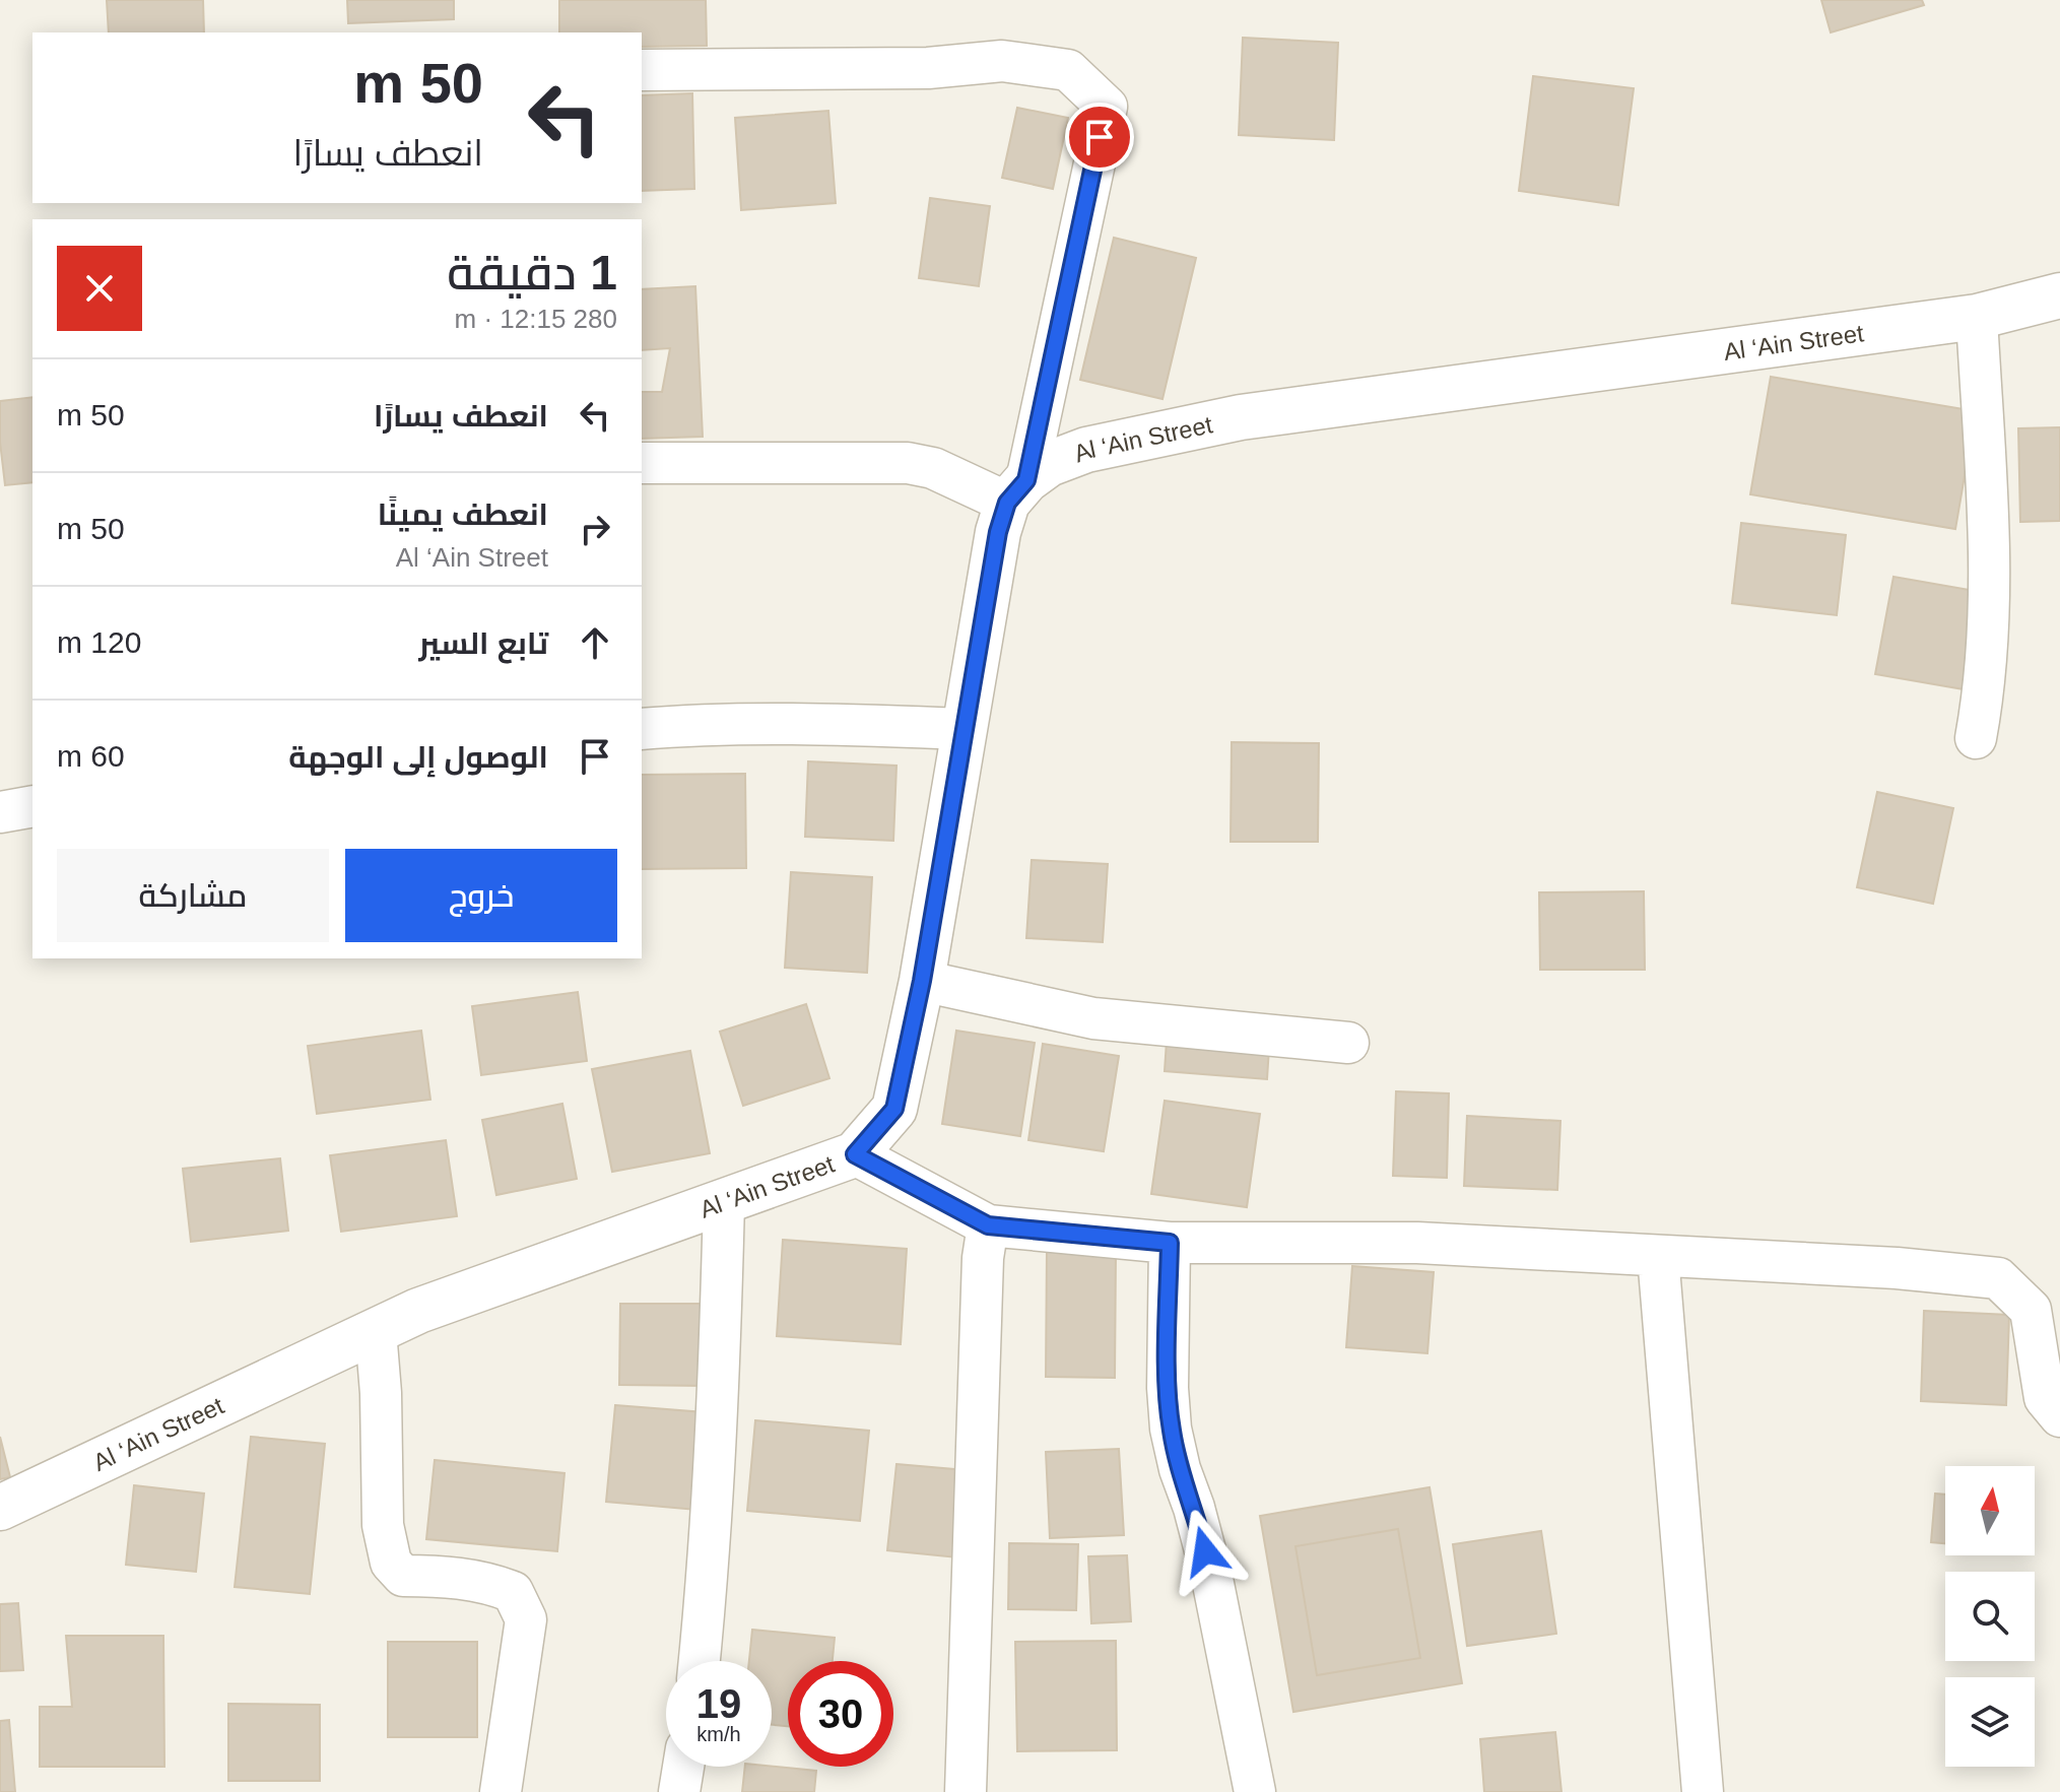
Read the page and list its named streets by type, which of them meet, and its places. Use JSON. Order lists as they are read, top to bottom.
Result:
{
  "streets": {
    "street": ["Al ‘Ain Street"]
  },
  "north": "top",
  "page": {
    "turn": ["50 m", "انعطف يسارًا"],
    "heading": ["1 دقيقة", "280 m · 12:15"],
    "list": [
      {
        "name": "انعطف يسارًا",
        "value": "50 m"
      },
      {
        "name": "انعطف يمينًا",
        "note": "Al ‘Ain Street",
        "value": "50 m"
      },
      {
        "name": "تابع السير",
        "value": "120 m"
      },
      {
        "name": "الوصول إلى الوجهة",
        "value": "60 m"
      }
    ],
    "buttons": ["خروج", "مشاركة"],
    "speed": "19 km/h",
    "limit": "30"
  }
}
